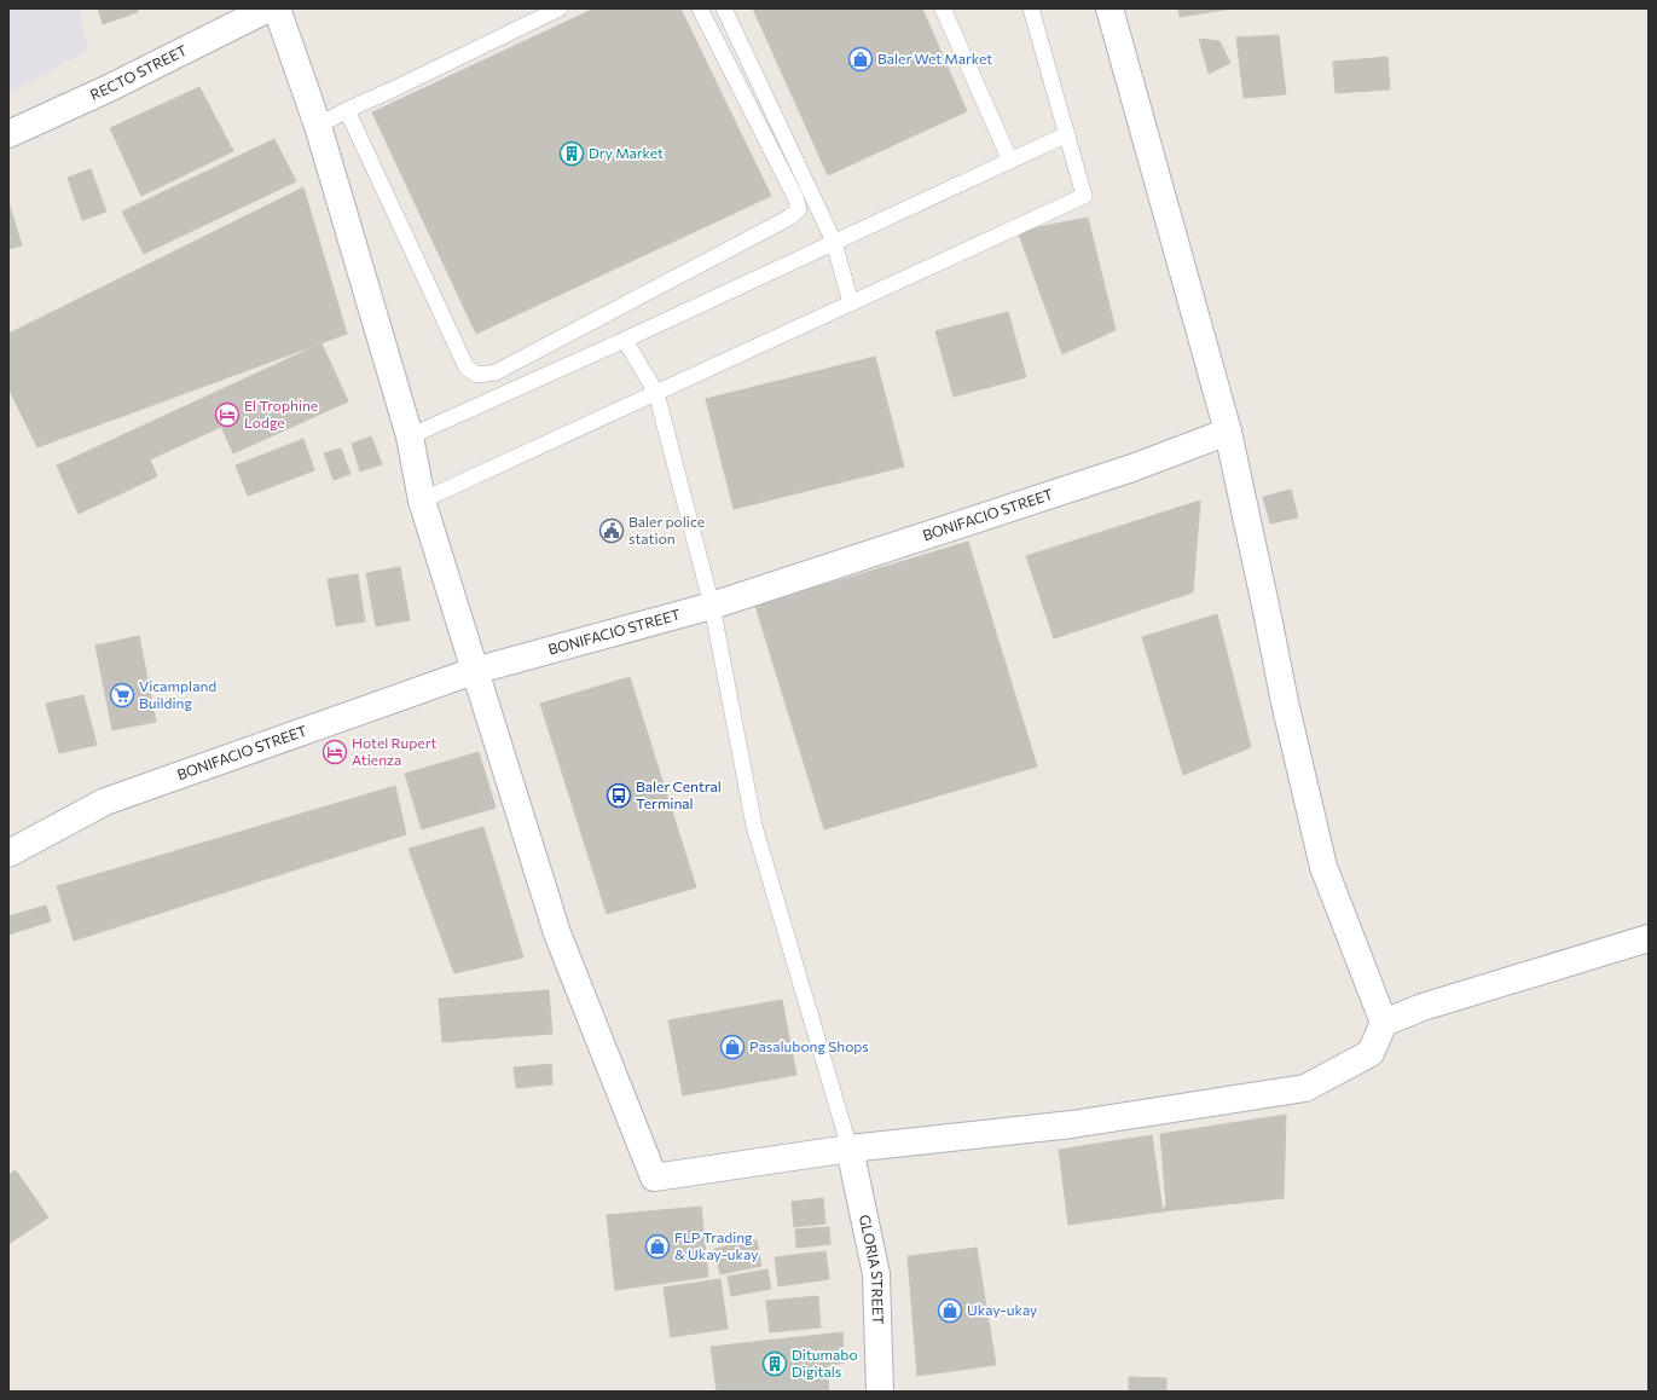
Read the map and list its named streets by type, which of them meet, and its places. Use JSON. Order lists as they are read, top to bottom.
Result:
{
  "streets": {
    "street": ["RECTO STREET", "BONIFACIO STREET", "GLORIA STREET"]
  },
  "places": {
    "shop": [
      "Baler Wet Market",
      "Pasalubong Shops",
      "FLP Trading & Ukay-ukay",
      "Ukay-ukay"
    ],
    "building": ["Dry Market", "Ditumabo Digitals"],
    "hotel": ["El Trophine Lodge", "Hotel Rupert Atienza"],
    "public building": ["Baler police station"],
    "supermarket": ["Vicampland Building"],
    "bus stop": ["Baler Central Terminal"]
  }
}
